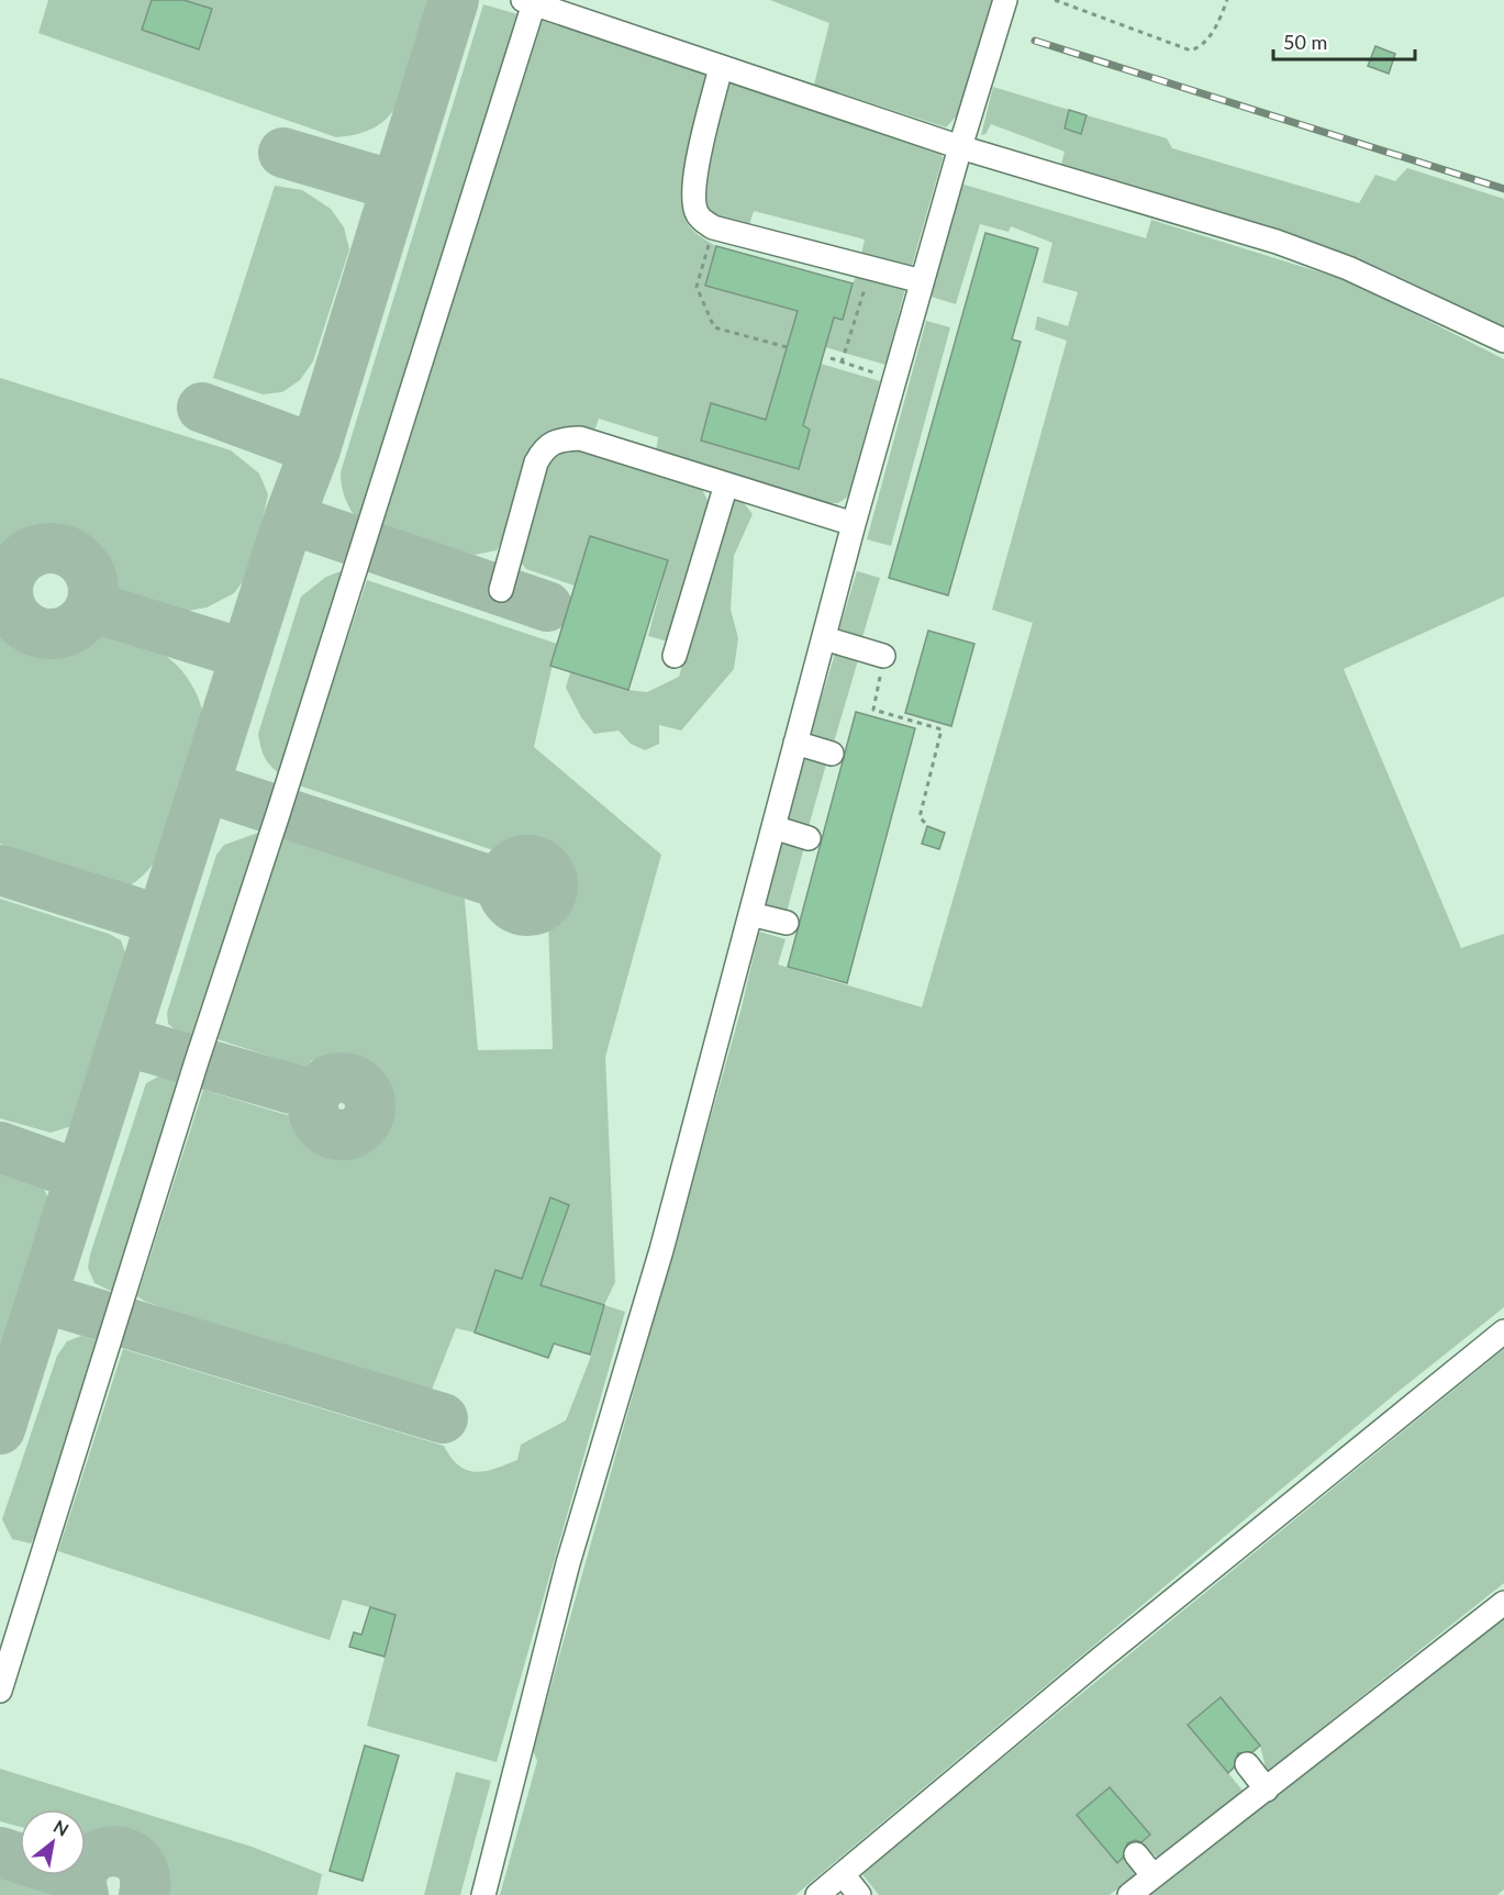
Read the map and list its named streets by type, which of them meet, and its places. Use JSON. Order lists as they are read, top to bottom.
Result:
{
  "scale_bar": "50 m",
  "north": "top right"
}
